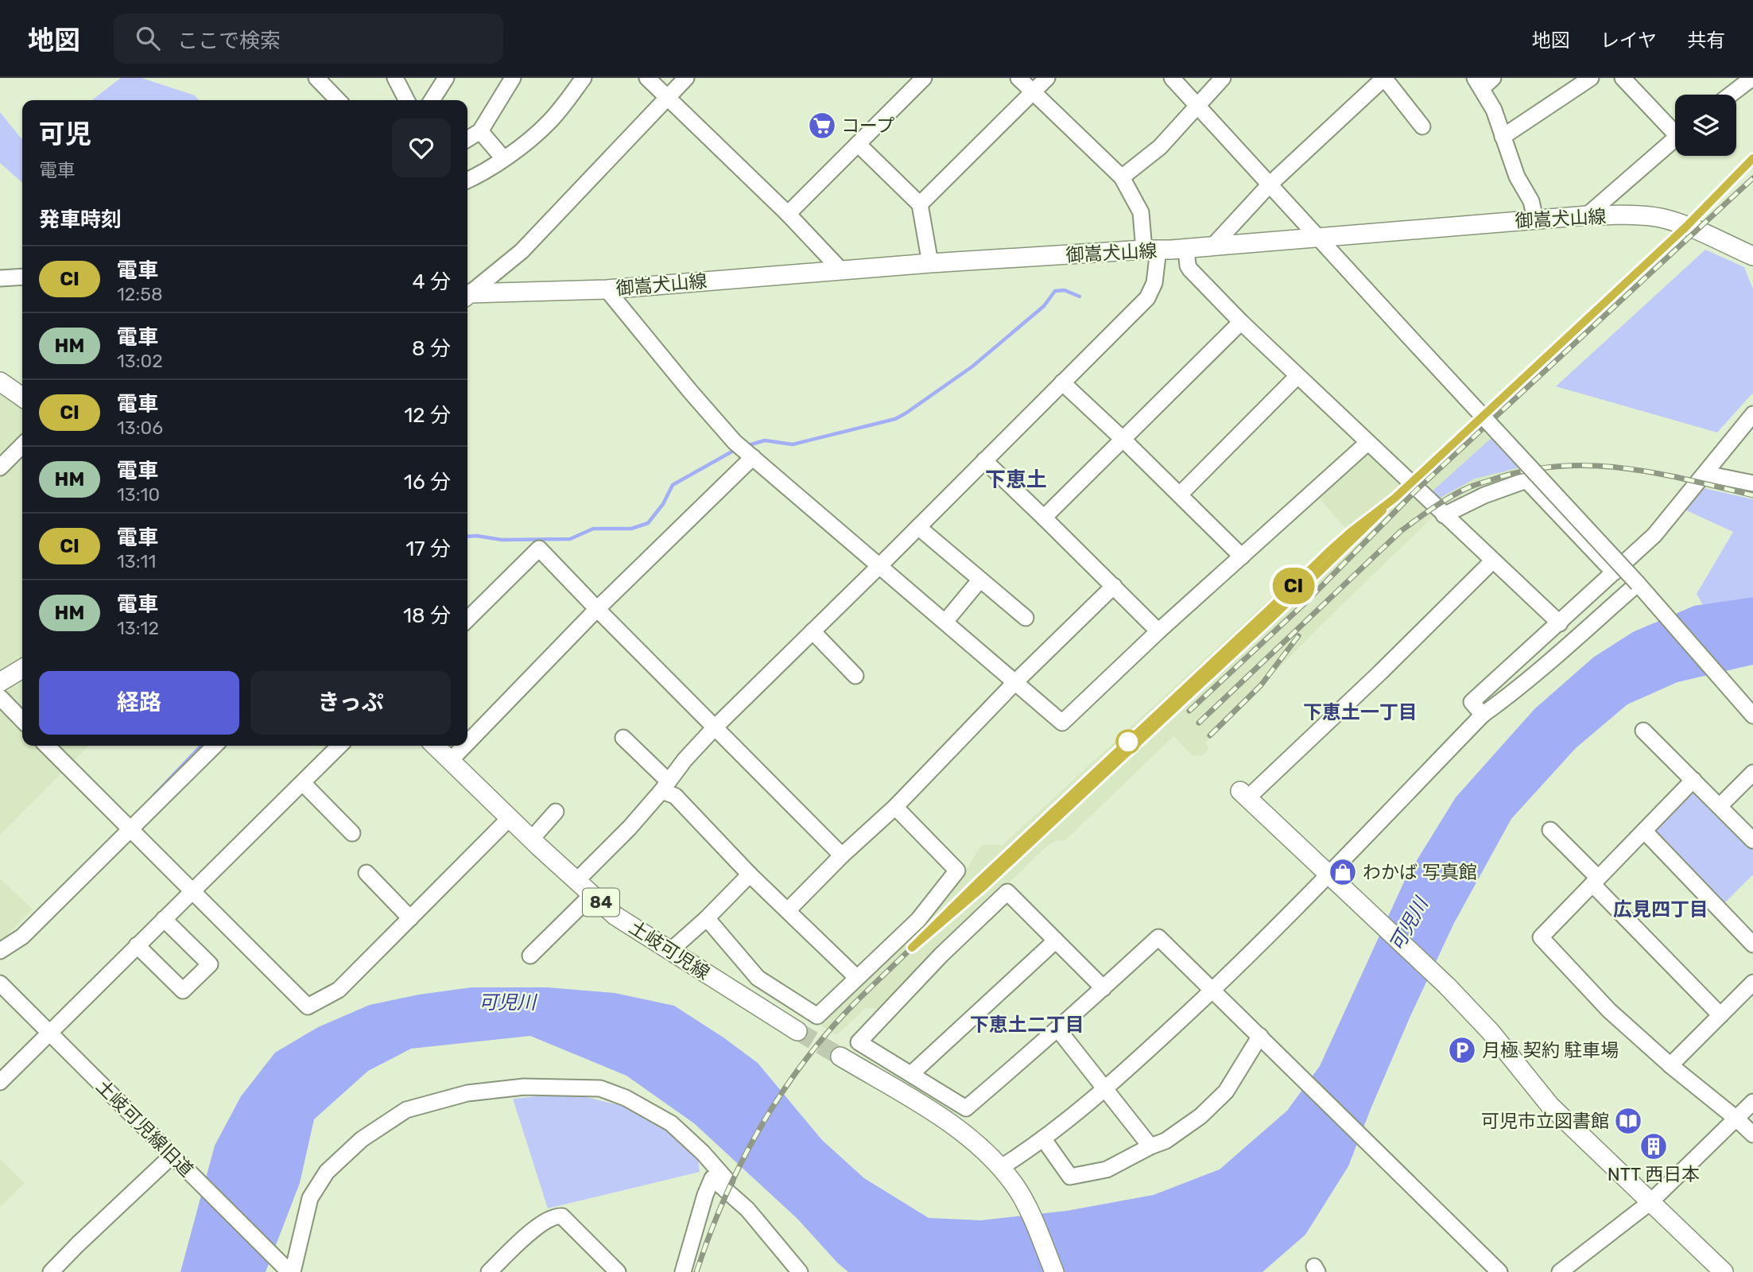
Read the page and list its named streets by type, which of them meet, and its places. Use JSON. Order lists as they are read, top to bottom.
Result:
{
  "streets": {
    "main road": ["御嵩犬山線", "84", "土岐可児線"],
    "street": ["土岐可児線旧道"]
  },
  "districts": [
    "下恵土",
    "下恵土一丁目",
    "広見四丁目",
    "下恵土二丁目"
  ],
  "water": ["可児川"],
  "places": {
    "supermarket": ["コープ"],
    "shop": ["わかば 写真館"],
    "parking": ["月極 契約 駐車場"],
    "library": ["可児市立図書館"],
    "building": ["NTT 西日本"]
  },
  "page": {
    "header": "地図",
    "search": "ここで検索",
    "nav": ["地図", "レイヤ", "共有"],
    "on_map": "CI",
    "heading": [
      ["可児", "電車"],
      "発車時刻"
    ],
    "list": [
      {
        "mark": "CI",
        "name": "電車",
        "note": "12:58",
        "value": "4 分"
      },
      {
        "mark": "HM",
        "name": "電車",
        "note": "13:02",
        "value": "8 分"
      },
      {
        "mark": "CI",
        "name": "電車",
        "note": "13:06",
        "value": "12 分"
      },
      {
        "mark": "HM",
        "name": "電車",
        "note": "13:10",
        "value": "16 分"
      },
      {
        "mark": "CI",
        "name": "電車",
        "note": "13:11",
        "value": "17 分"
      },
      {
        "mark": "HM",
        "name": "電車",
        "note": "13:12",
        "value": "18 分"
      }
    ],
    "buttons": ["経路", "きっぷ"]
  }
}
